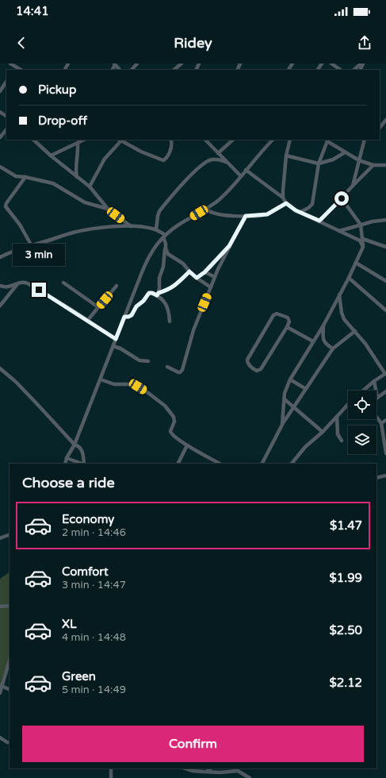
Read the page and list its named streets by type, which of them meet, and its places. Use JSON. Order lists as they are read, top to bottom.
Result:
{
  "page": {
    "status": "14:41",
    "header": "Ridey",
    "banner": ["Pickup", "Drop-off"],
    "bubble": "3 min",
    "heading": "Choose a ride",
    "list": [
      {
        "name": "Economy",
        "note": "2 min · 14:46",
        "value": "$1.47"
      },
      {
        "name": "Comfort",
        "note": "3 min · 14:47",
        "value": "$1.99"
      },
      {
        "name": "XL",
        "note": "4 min · 14:48",
        "value": "$2.50"
      },
      {
        "name": "Green",
        "note": "5 min · 14:49",
        "value": "$2.12"
      }
    ],
    "buttons": "Confirm"
  }
}
